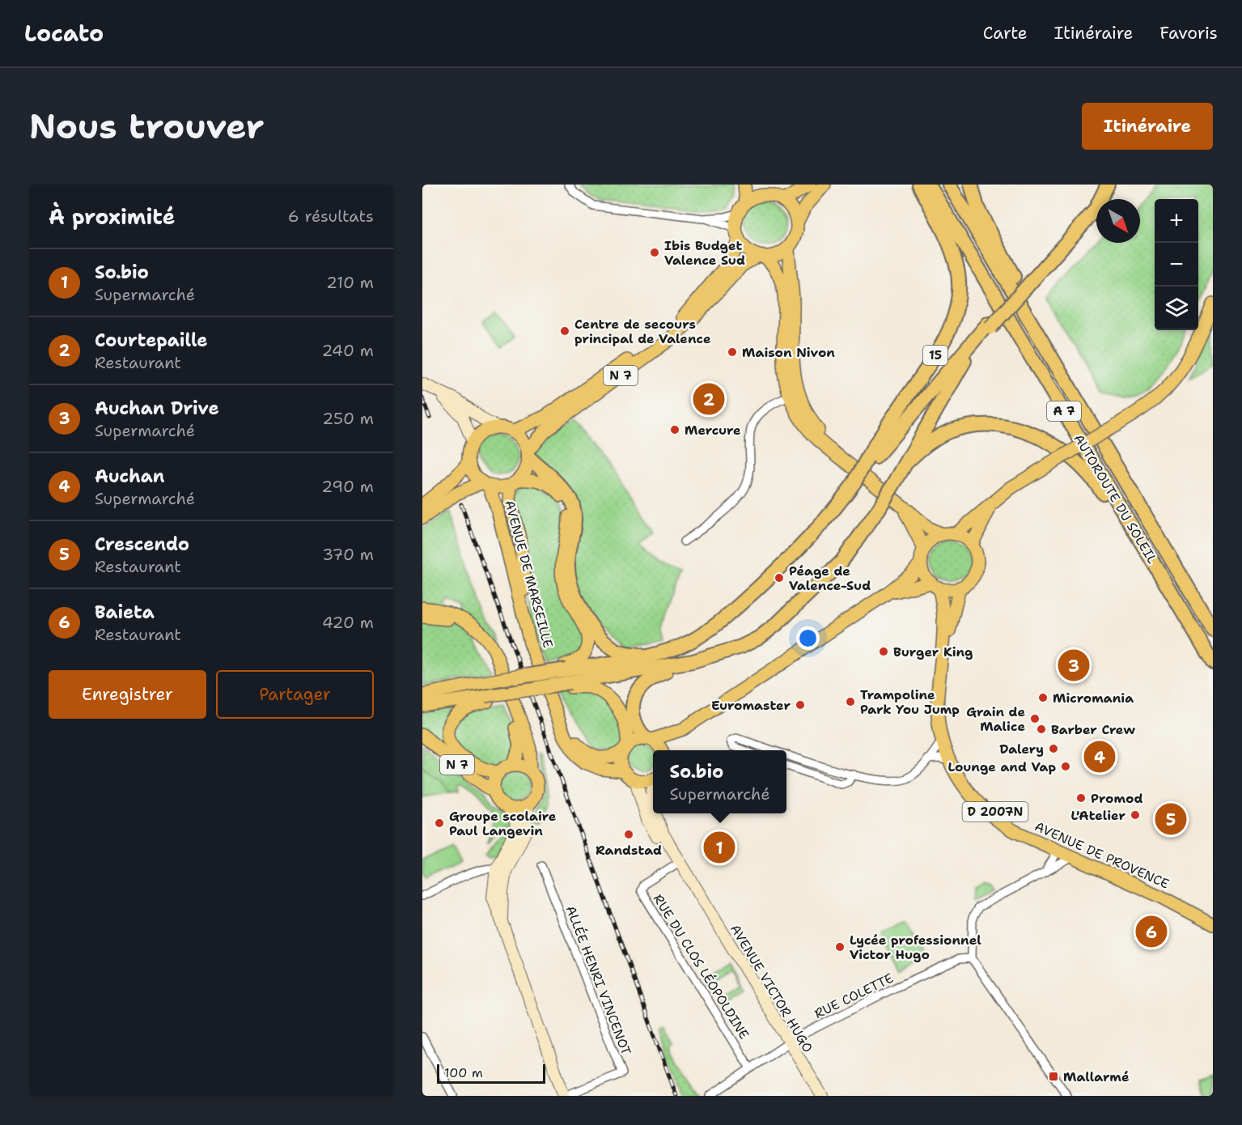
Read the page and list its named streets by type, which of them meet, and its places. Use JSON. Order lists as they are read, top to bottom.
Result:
{
  "streets": {
    "highway": ["15", "A 7", "AUTOROUTE DU SOLEIL"],
    "main road": [
      "N 7",
      "AVENUE DE MARSEILLE",
      "D 2007N",
      "AVENUE DE PROVENCE",
      "AVENUE VICTOR HUGO"
    ],
    "street": ["RUE DU CLOS LÉOPOLDINE", "ALLÉE HENRI VINCENOT", "RUE COLETTE"]
  },
  "crossings": [
    ["N 7", "AVENUE DE MARSEILLE"],
    ["RUE DU CLOS LÉOPOLDINE", "AVENUE VICTOR HUGO"],
    ["RUE DU CLOS LÉOPOLDINE", "RUE COLETTE"],
    ["AVENUE VICTOR HUGO", "RUE COLETTE"]
  ],
  "places": {
    "other": [
      "Ibis Budget Valence Sud",
      "Centre de secours principal de Valence",
      "Maison Nivon",
      "Mercure",
      "Péage de Valence-Sud",
      "Burger King",
      "Micromania",
      "Trampoline Park You Jump",
      "Euromaster",
      "Grain de Malice",
      "Barber Crew",
      "Dalery",
      "Lounge and Vap",
      "Promod",
      "L'Atelier",
      "Groupe scolaire Paul Langevin",
      "Randstad",
      "Lycée professionnel Victor Hugo"
    ],
    "transit": ["Mallarmé"]
  },
  "scale_bar": "100 m",
  "north": "bottom right",
  "page": {
    "header": "Locato",
    "nav": ["Carte", "Itinéraire", "Favoris"],
    "buttons": [
      "Itinéraire",
      ["Enregistrer", "Partager"]
    ],
    "title": "Nous trouver",
    "heading": ["À proximité", "6 résultats"],
    "map_buttons": ["+", "−"],
    "list": [
      {
        "mark": "1",
        "name": "So.bio",
        "note": "Supermarché",
        "value": "210 m"
      },
      {
        "mark": "2",
        "name": "Courtepaille",
        "note": "Restaurant",
        "value": "240 m"
      },
      {
        "mark": "3",
        "name": "Auchan Drive",
        "note": "Supermarché",
        "value": "250 m"
      },
      {
        "mark": "4",
        "name": "Auchan",
        "note": "Supermarché",
        "value": "290 m"
      },
      {
        "mark": "5",
        "name": "Crescendo",
        "note": "Restaurant",
        "value": "370 m"
      },
      {
        "mark": "6",
        "name": "Baieta",
        "note": "Restaurant",
        "value": "420 m"
      }
    ],
    "pins": [
      "2",
      "3",
      "4",
      "5",
      "1",
      "6"
    ],
    "popup": ["So.bio", "Supermarché"],
    "scale": "100 m"
  }
}
